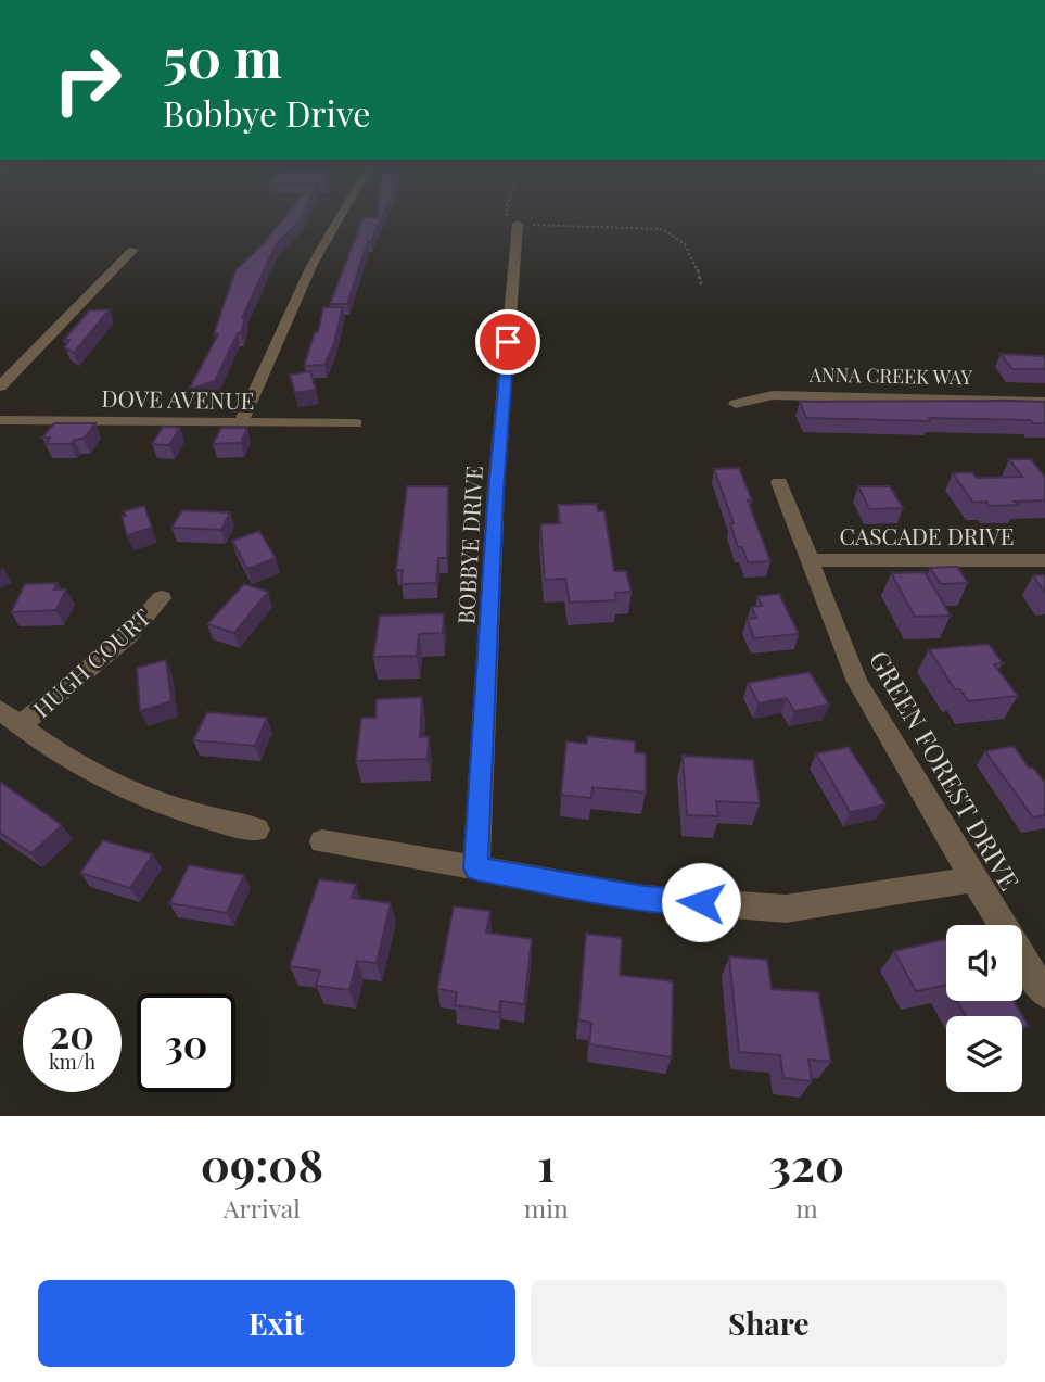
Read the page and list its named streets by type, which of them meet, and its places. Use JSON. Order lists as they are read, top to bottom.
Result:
{
  "streets": {
    "street": [
      "ANNA CREEK WAY",
      "DOVE AVENUE",
      "CASCADE DRIVE",
      "BOBBYE DRIVE",
      "HUGH COURT",
      "GREEN FOREST DRIVE"
    ]
  },
  "crossings": [
    ["CASCADE DRIVE", "GREEN FOREST DRIVE"]
  ],
  "page": {
    "turn": ["50 m", "Bobbye Drive"],
    "speed": "20 km/h",
    "limit": "30",
    "eta": [
      "09:08",
      "Arrival",
      "1",
      "min",
      "320",
      "m"
    ],
    "buttons": ["Exit", "Share"]
  }
}
